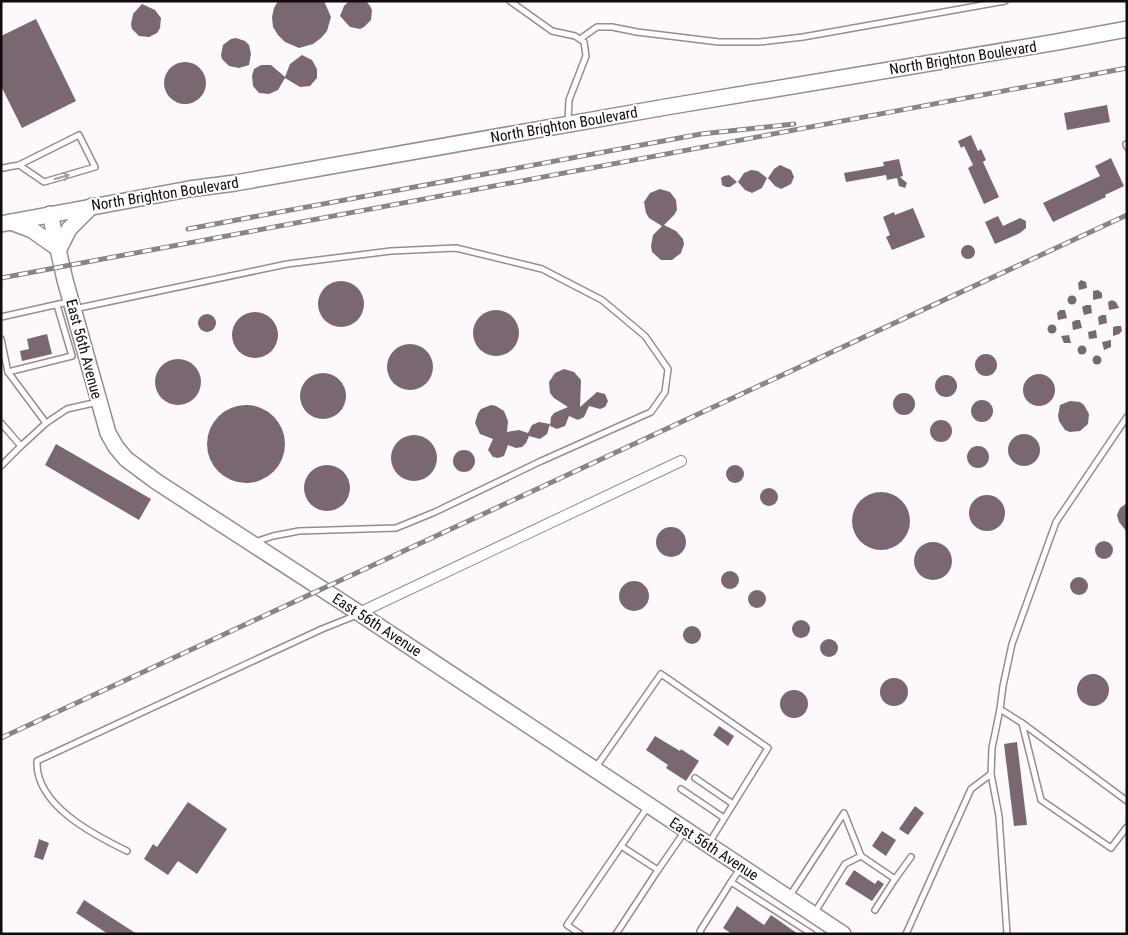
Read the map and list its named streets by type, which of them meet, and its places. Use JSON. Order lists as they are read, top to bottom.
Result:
{
  "streets": {
    "main road": ["North Brighton Boulevard", "East 56th Avenue"]
  },
  "crossings": [
    ["North Brighton Boulevard", "East 56th Avenue"]
  ]
}
